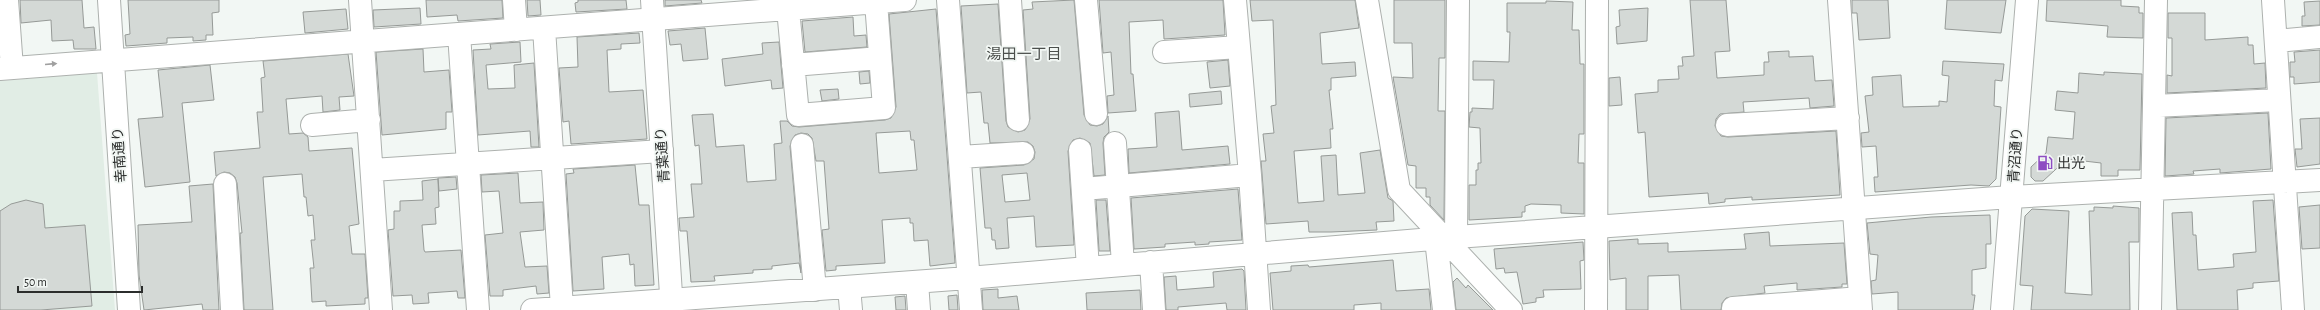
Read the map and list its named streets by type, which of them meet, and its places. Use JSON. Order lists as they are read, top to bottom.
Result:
{
  "streets": {
    "street": ["幸南通り", "青葉通り", "青沼通り"]
  },
  "districts": ["湯田一丁目"],
  "places": {
    "fuel station": ["出光"]
  },
  "scale_bar": "50 m"
}
